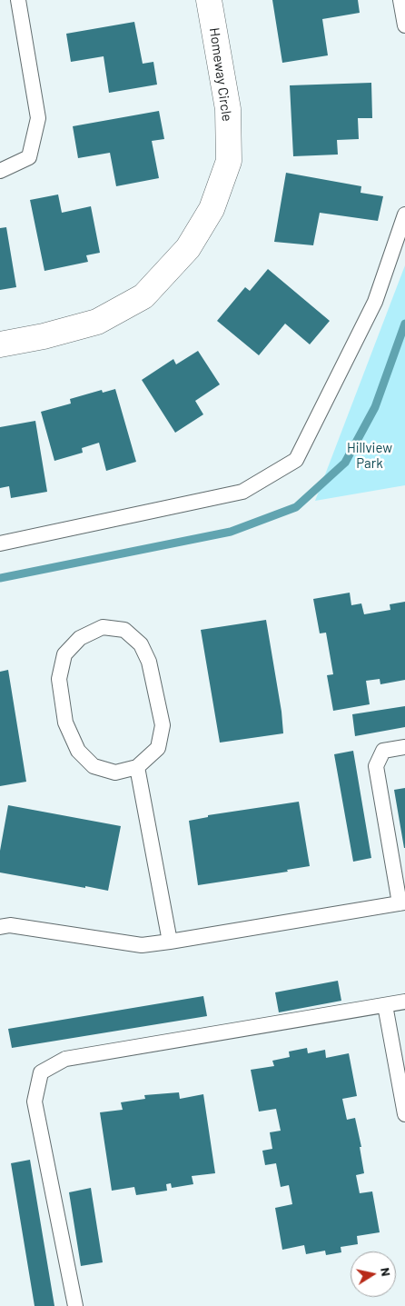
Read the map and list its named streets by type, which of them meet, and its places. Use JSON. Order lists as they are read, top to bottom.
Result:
{
  "streets": {
    "street": ["Homeway Circle"]
  },
  "parks": ["Hillview Park"],
  "north": "right"
}
